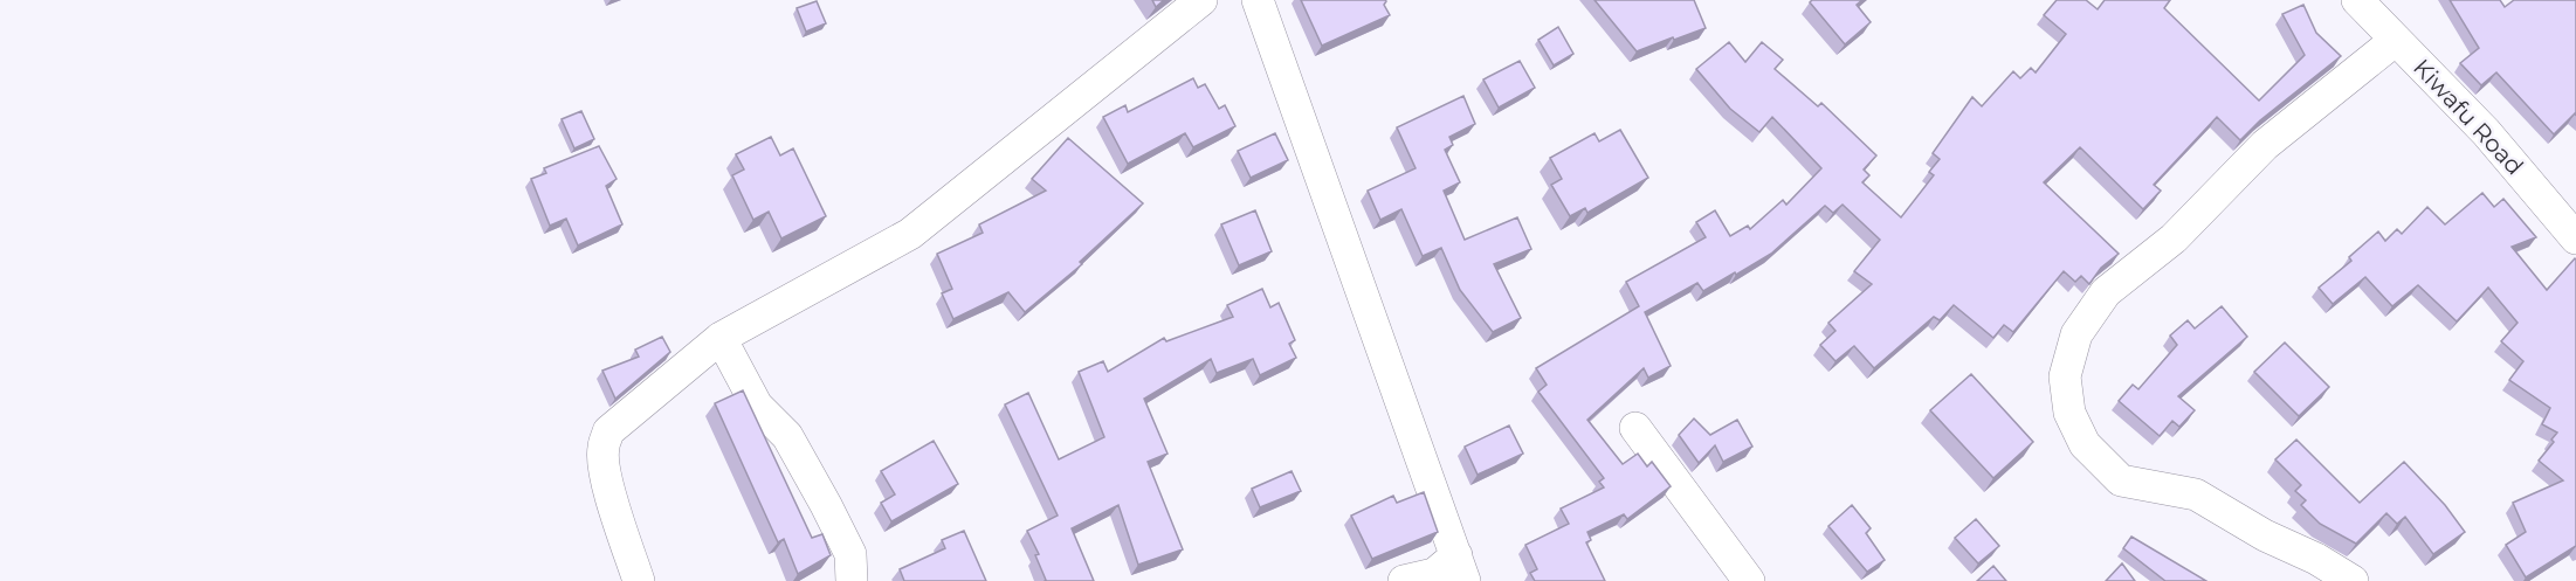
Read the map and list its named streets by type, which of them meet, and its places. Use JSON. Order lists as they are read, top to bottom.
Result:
{
  "streets": {
    "street": ["Kiwafu Road"]
  }
}
